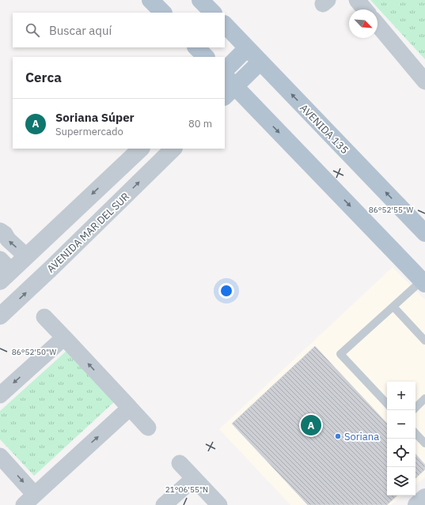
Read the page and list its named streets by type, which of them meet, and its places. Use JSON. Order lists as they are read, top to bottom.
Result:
{
  "streets": {
    "main road": ["AVENIDA 135"],
    "street": ["AVENIDA MAR DEL SUR"]
  },
  "places": ["Soriana"],
  "north": "bottom right",
  "page": {
    "search": "Buscar aquí",
    "heading": "Cerca",
    "list": [
      {
        "mark": "A",
        "name": "Soriana Súper",
        "note": "Supermercado",
        "value": "80 m"
      }
    ],
    "map_buttons": ["+", "−"],
    "pins": "A"
  },
  "coordinates": ["86°52'55\"W", "86°52'50\"W", "21°06'55\"N"]
}
